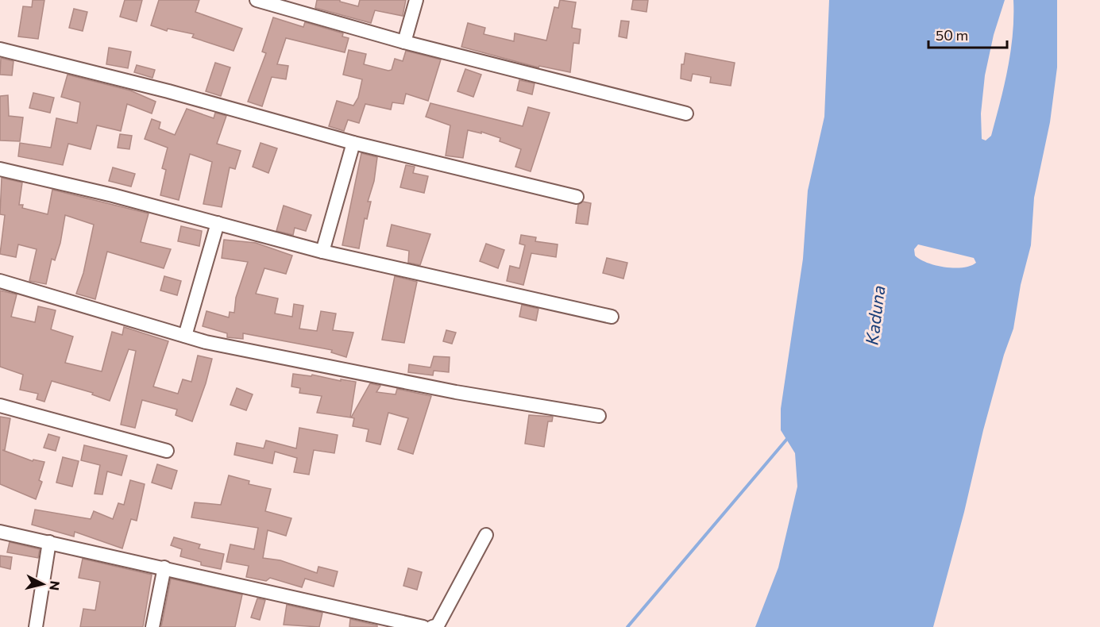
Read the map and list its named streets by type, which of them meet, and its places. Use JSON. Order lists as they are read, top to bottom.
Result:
{
  "water": ["Kaduna"],
  "scale_bar": "50 m",
  "north": "right"
}
